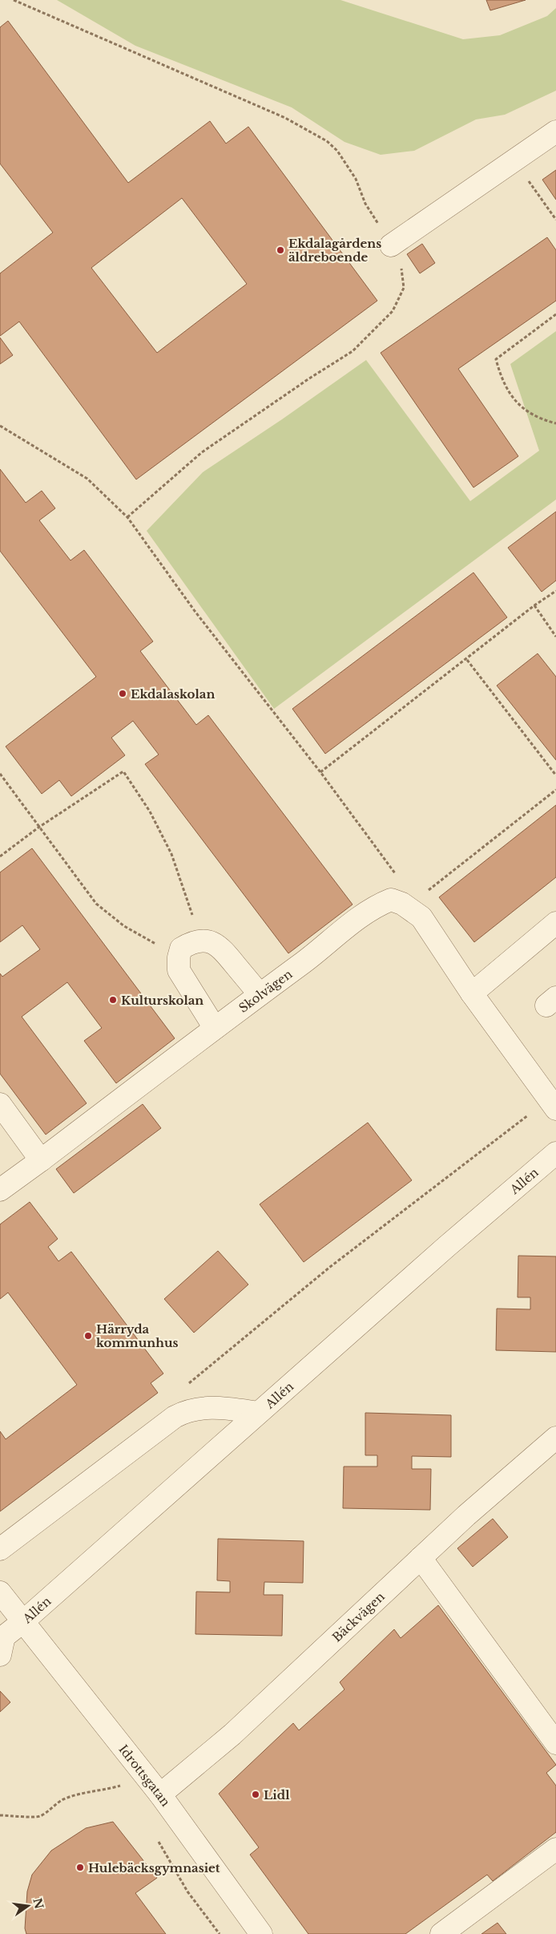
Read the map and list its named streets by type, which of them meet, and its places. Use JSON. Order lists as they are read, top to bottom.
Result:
{
  "streets": {
    "street": [
      "Skolvägen",
      "Allén",
      "Bäckvägen",
      "Idrottsgatan"
    ]
  },
  "crossings": [
    ["Allén", "Idrottsgatan"],
    ["Bäckvägen", "Idrottsgatan"]
  ],
  "places": [
    "Ekdalagårdens äldreboende",
    "Ekdalaskolan",
    "Kulturskolan",
    "Härryda kommunhus",
    "Lidl",
    "Hulebäcksgymnasiet"
  ],
  "north": "right"
}
